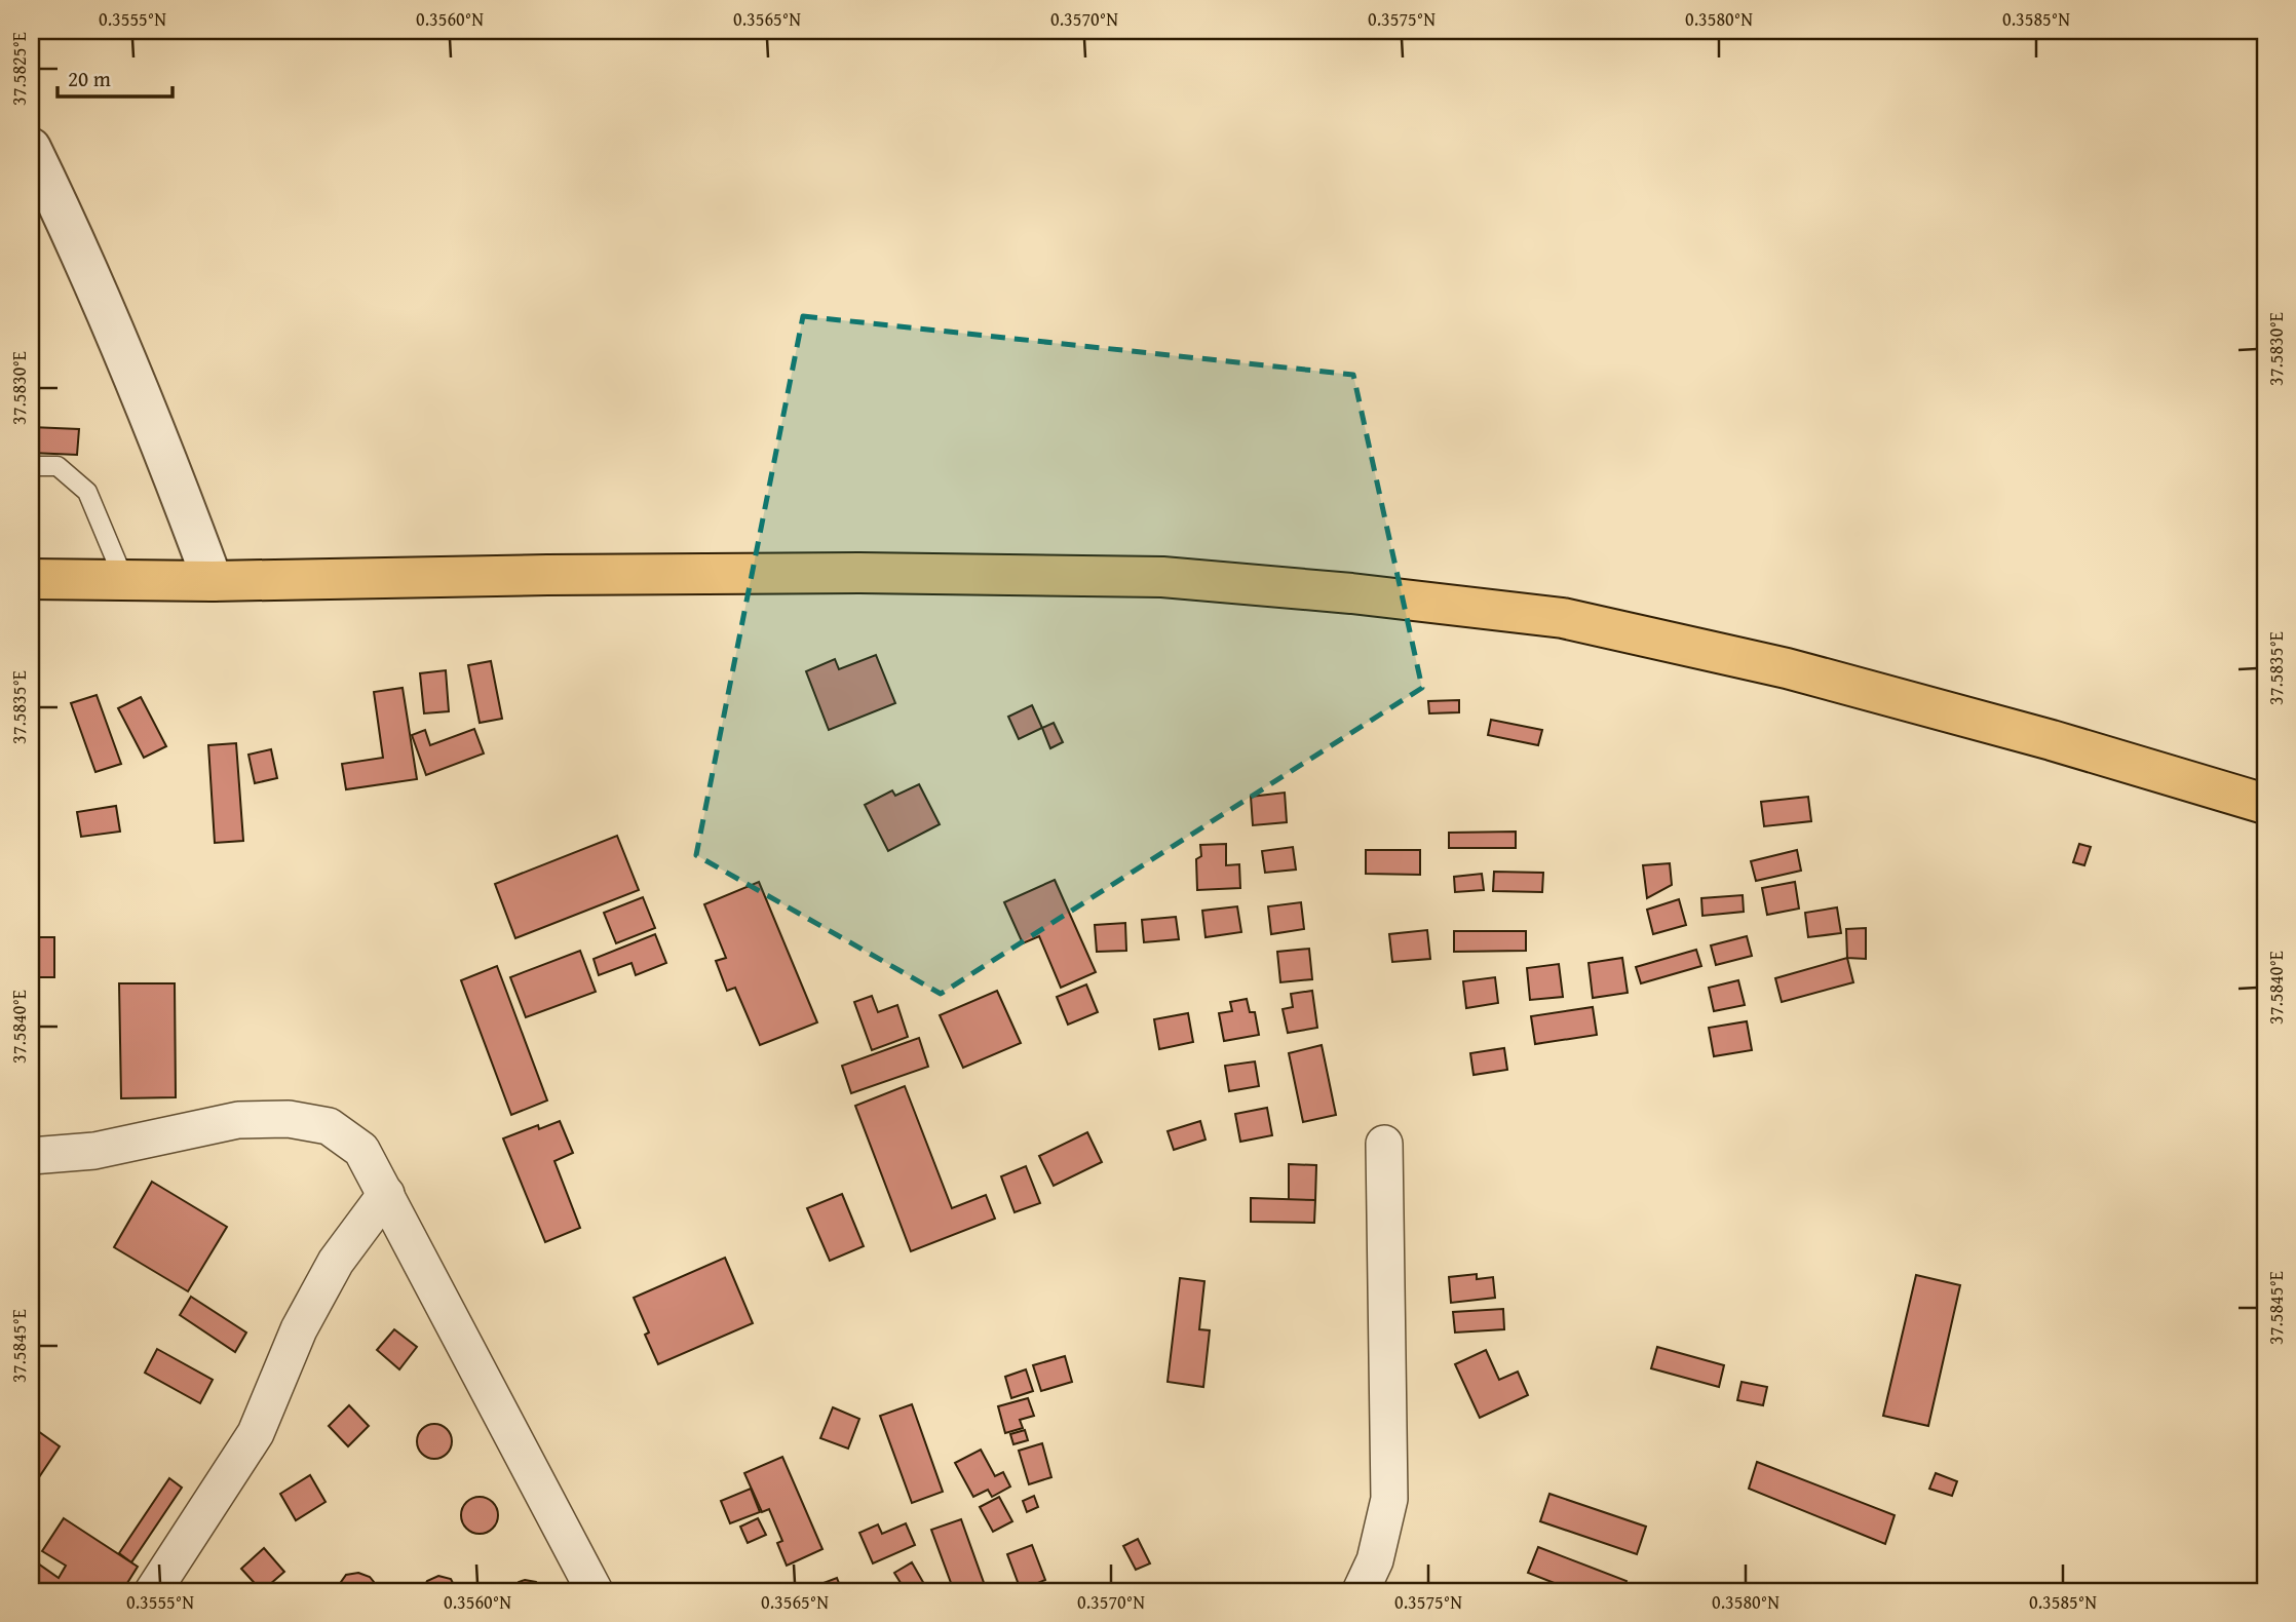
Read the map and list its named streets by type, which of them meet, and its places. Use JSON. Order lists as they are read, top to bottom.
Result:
{
  "scale_bar": "20 m",
  "coordinates": [
    "0.3555°N",
    "0.3560°N",
    "0.3565°N",
    "0.3570°N",
    "0.3575°N",
    "0.3580°N",
    "0.3585°N",
    "37.5825°E",
    "37.5830°E",
    "37.5835°E",
    "37.5840°E",
    "37.5845°E"
  ]
}
